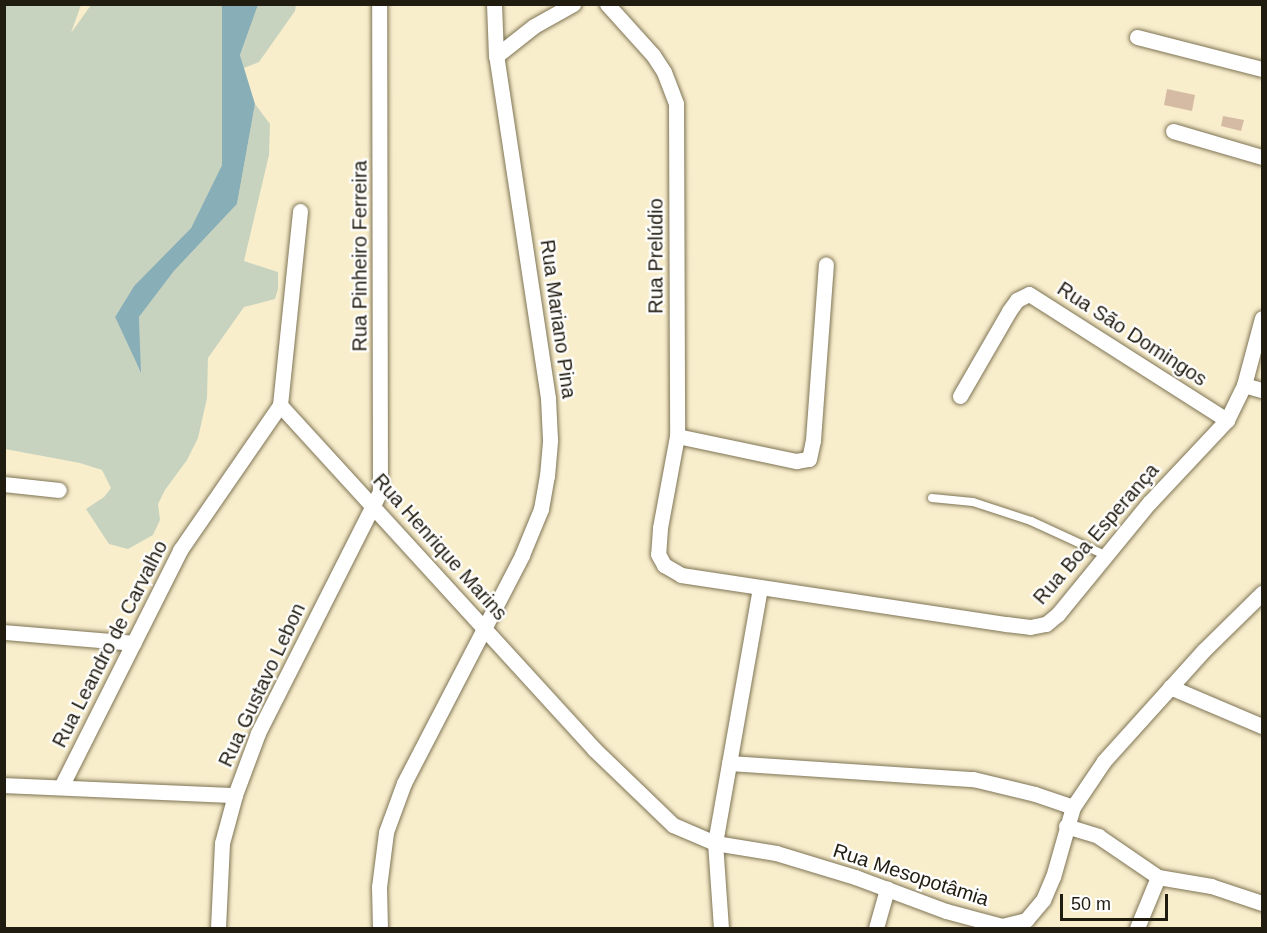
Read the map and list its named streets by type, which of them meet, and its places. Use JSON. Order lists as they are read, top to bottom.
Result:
{
  "streets": {
    "street": [
      "Rua Pinheiro Ferreira",
      "Rua Prelúdio",
      "Rua Mariano Pina",
      "Rua São Domingos",
      "Rua Boa Esperança",
      "Rua Henrique Marins",
      "Rua Leandro de Carvalho",
      "Rua Gustavo Lebon",
      "Rua Mesopotâmia"
    ]
  },
  "crossings": [
    ["Rua Pinheiro Ferreira", "Rua Henrique Marins"],
    ["Rua Pinheiro Ferreira", "Rua Gustavo Lebon"],
    ["Rua Prelúdio", "Rua Boa Esperança"],
    ["Rua Mariano Pina", "Rua Henrique Marins"],
    ["Rua São Domingos", "Rua Boa Esperança"],
    ["Rua Henrique Marins", "Rua Leandro de Carvalho"],
    ["Rua Henrique Marins", "Rua Gustavo Lebon"],
    ["Rua Henrique Marins", "Rua Mesopotâmia"]
  ],
  "scale_bar": "50 m"
}
